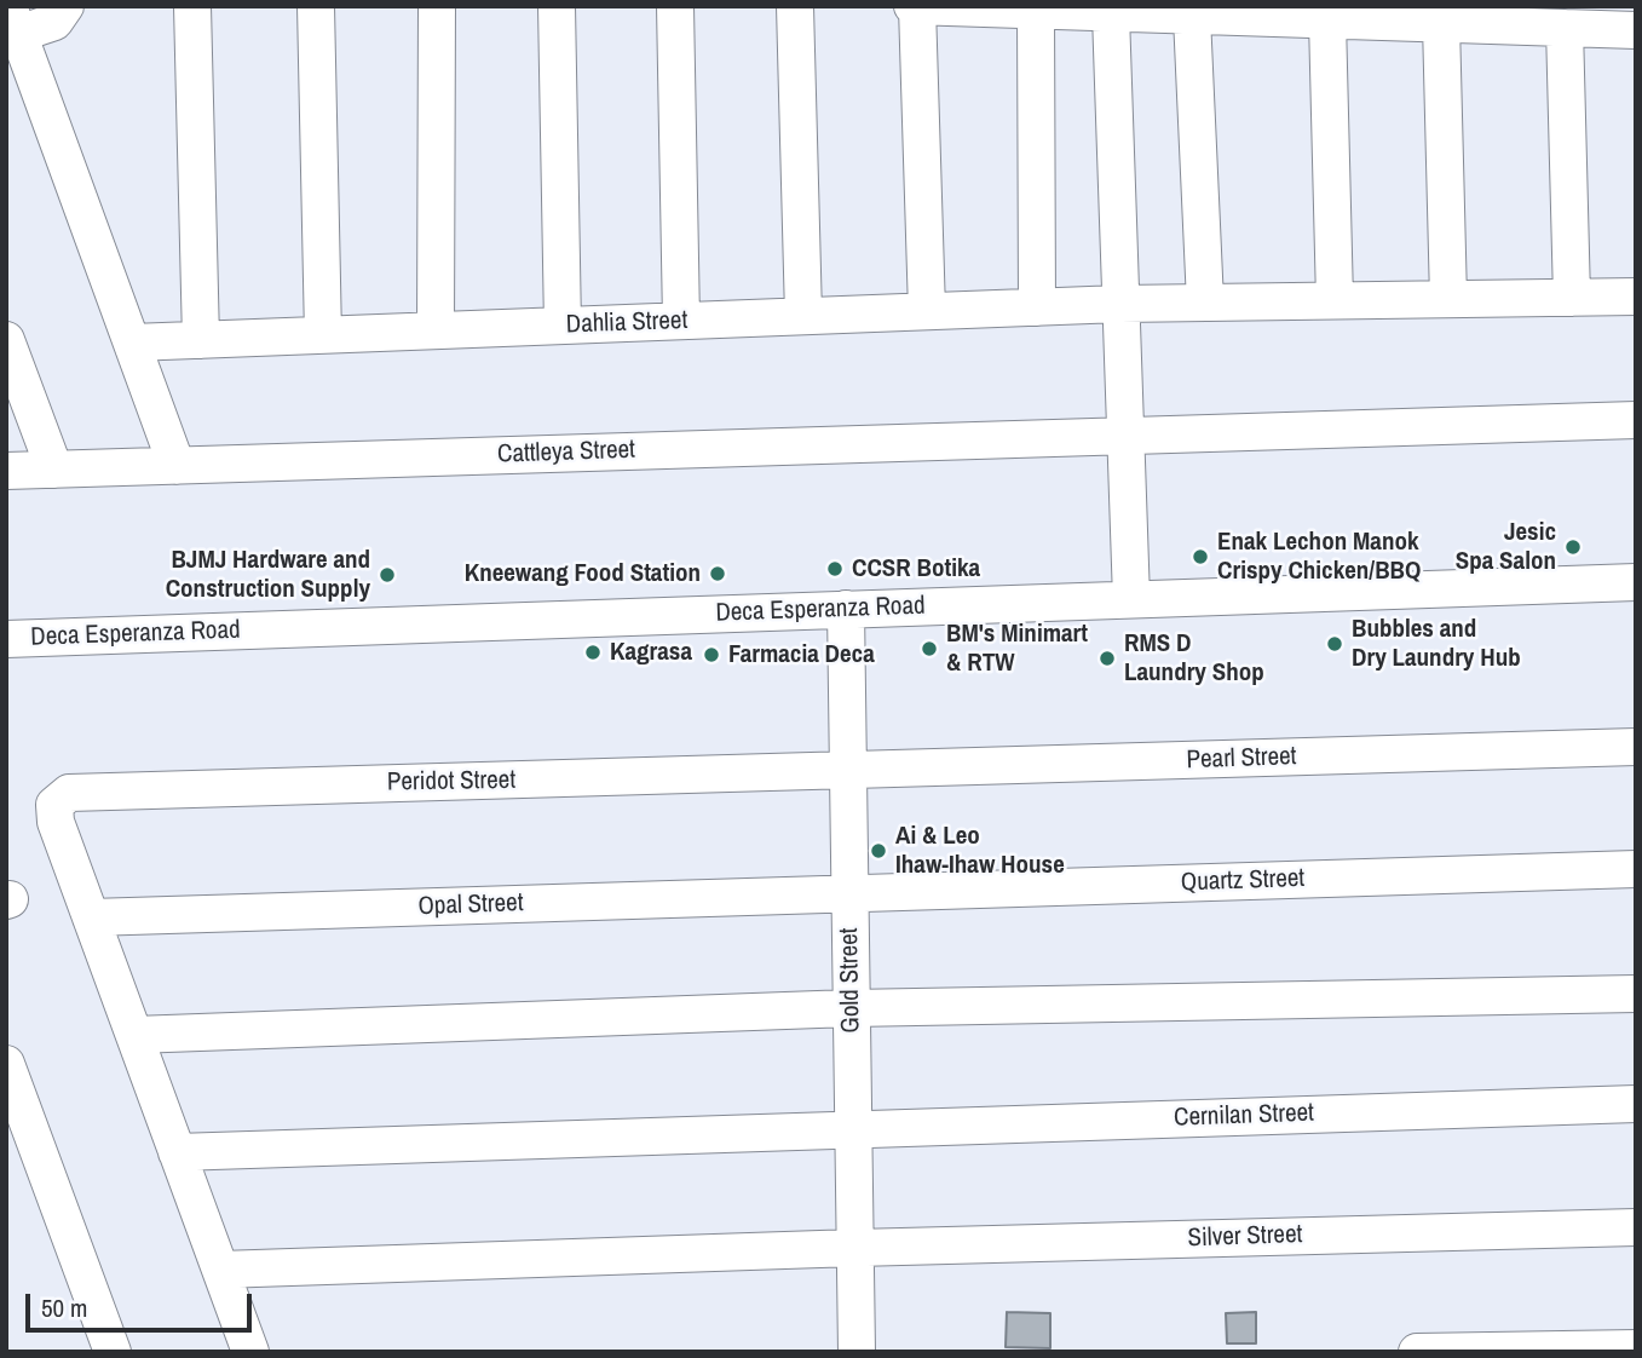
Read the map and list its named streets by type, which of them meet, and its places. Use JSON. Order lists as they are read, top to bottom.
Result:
{
  "streets": {
    "street": [
      "Dahlia Street",
      "Cattleya Street",
      "Deca Esperanza Road",
      "Pearl Street",
      "Peridot Street",
      "Quartz Street",
      "Opal Street",
      "Gold Street",
      "Cernilan Street",
      "Silver Street"
    ]
  },
  "crossings": [
    ["Deca Esperanza Road", "Gold Street"],
    ["Pearl Street", "Peridot Street"],
    ["Pearl Street", "Gold Street"],
    ["Peridot Street", "Opal Street"],
    ["Peridot Street", "Gold Street"],
    ["Quartz Street", "Opal Street"],
    ["Quartz Street", "Gold Street"],
    ["Opal Street", "Gold Street"],
    ["Gold Street", "Cernilan Street"],
    ["Gold Street", "Silver Street"]
  ],
  "places": [
    "Jesic Spa Salon",
    "Enak Lechon Manok Crispy Chicken/BBQ",
    "CCSR Botika",
    "Kneewang Food Station",
    "BJMJ Hardware and Construction Supply",
    "Bubbles and Dry Laundry Hub",
    "BM's Minimart & RTW",
    "Kagrasa",
    "Farmacia Deca",
    "RMS D Laundry Shop",
    "Ai & Leo Ihaw-Ihaw House"
  ],
  "scale_bar": "50 m"
}
